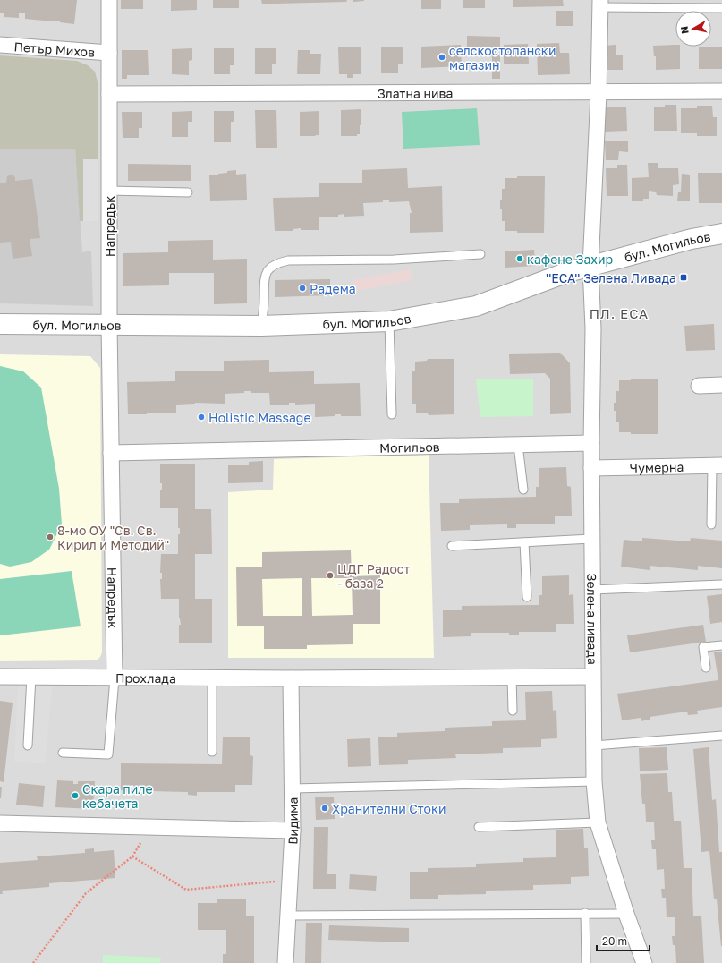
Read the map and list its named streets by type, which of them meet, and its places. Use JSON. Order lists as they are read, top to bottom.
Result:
{
  "streets": {
    "street": [
      "Петър Михов",
      "Златна нива",
      "Напредък",
      "бул. Могильов",
      "Могильов",
      "Чумерна",
      "Зелена ливада",
      "Прохлада",
      "Видима"
    ]
  },
  "crossings": [
    ["Петър Михов", "Напредък"],
    ["Златна нива", "Напредък"],
    ["Златна нива", "Зелена ливада"],
    ["Напредък", "бул. Могильов"],
    ["Напредък", "Могильов"],
    ["Напредък", "Прохлада"],
    ["бул. Могильов", "Зелена ливада"],
    ["Могильов", "Зелена ливада"],
    ["Чумерна", "Зелена ливада"],
    ["Зелена ливада", "Прохлада"],
    ["Прохлада", "Видима"]
  ],
  "districts": ["ПЛ. ЕСА"],
  "places": {
    "other": [
      "селскостопански магазин",
      "кафене Захир",
      "Радема",
      "Holistic Massage",
      "8-мо ОУ \"Св. Св. Кирил и Методий\"",
      "ЦДГ Радост - база 2",
      "Скара пиле кебачета",
      "Хранителни Стоки"
    ],
    "transit": ["''ЕСА'' Зелена Ливада"]
  },
  "scale_bar": "20 m",
  "north": "left"
}
